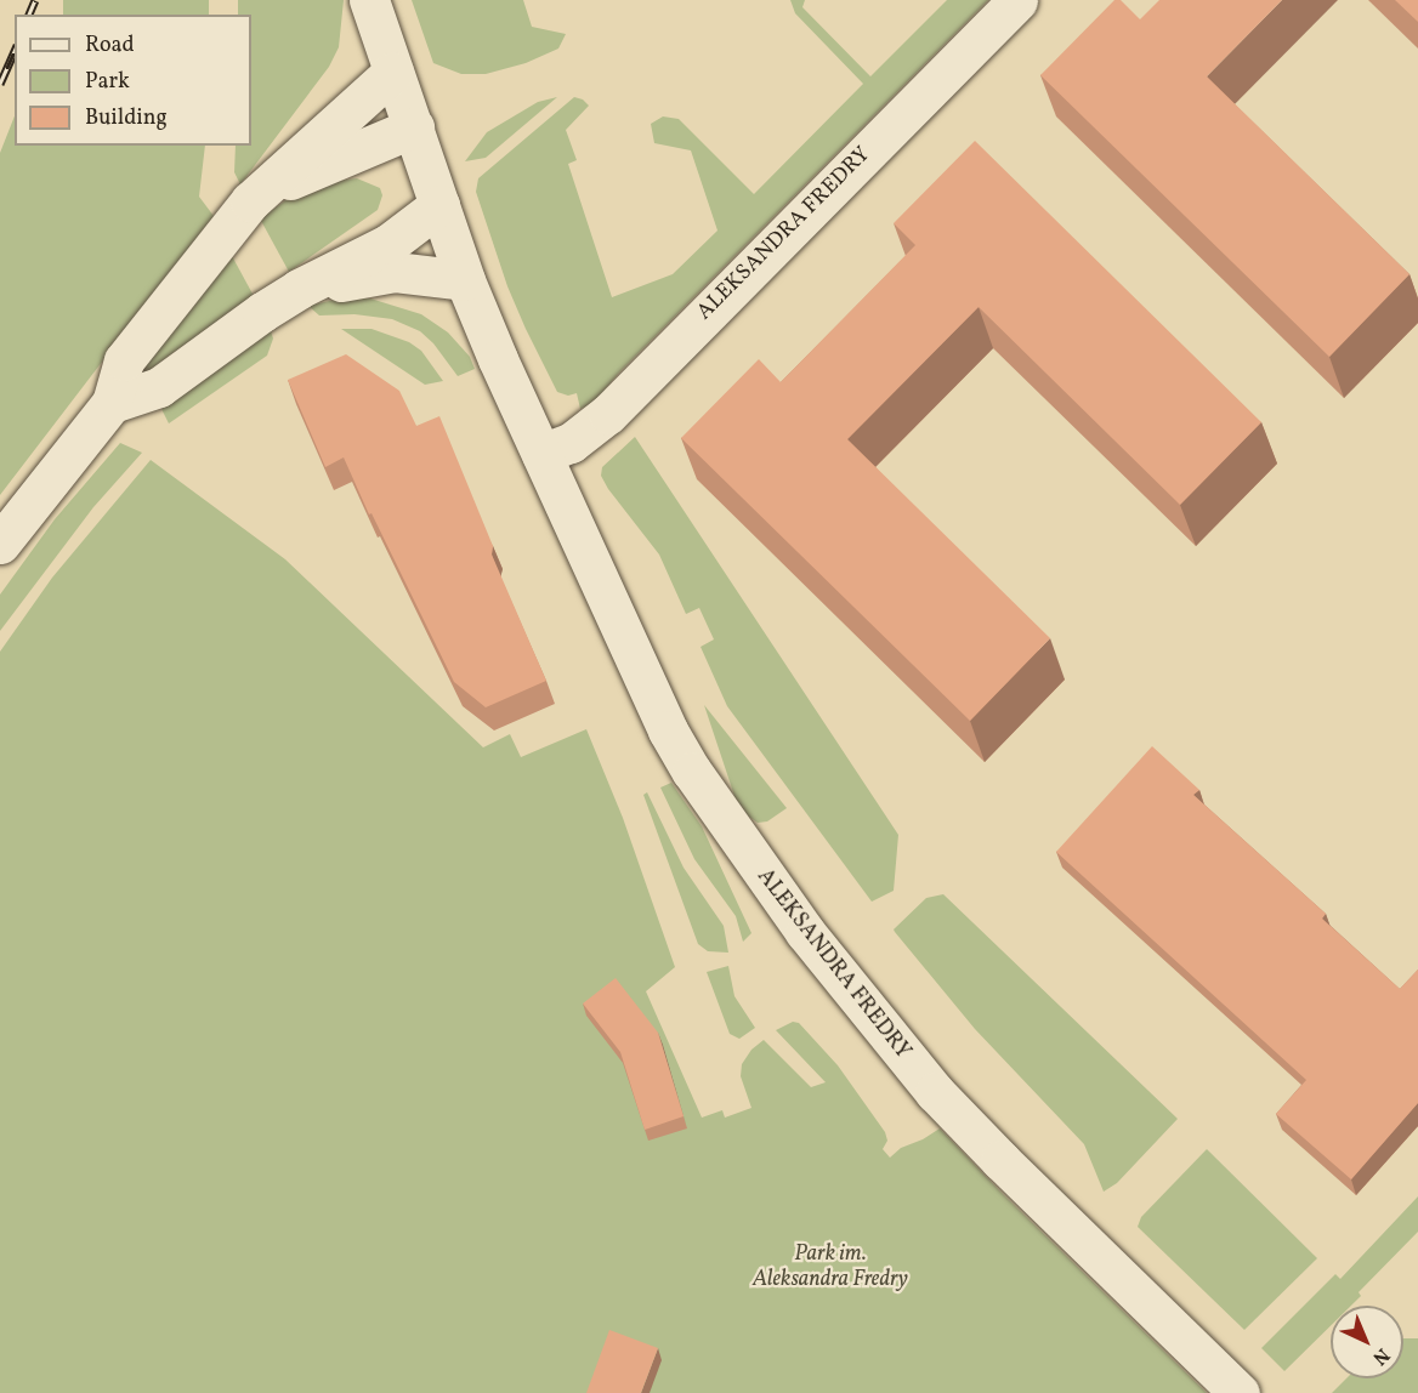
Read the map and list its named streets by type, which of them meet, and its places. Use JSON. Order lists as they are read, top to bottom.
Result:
{
  "streets": {
    "street": ["ALEKSANDRA FREDRY"]
  },
  "parks": ["Park im. Aleksandra Fredry"],
  "legend": ["Road", "Park", "Building"],
  "north": "bottom right"
}
